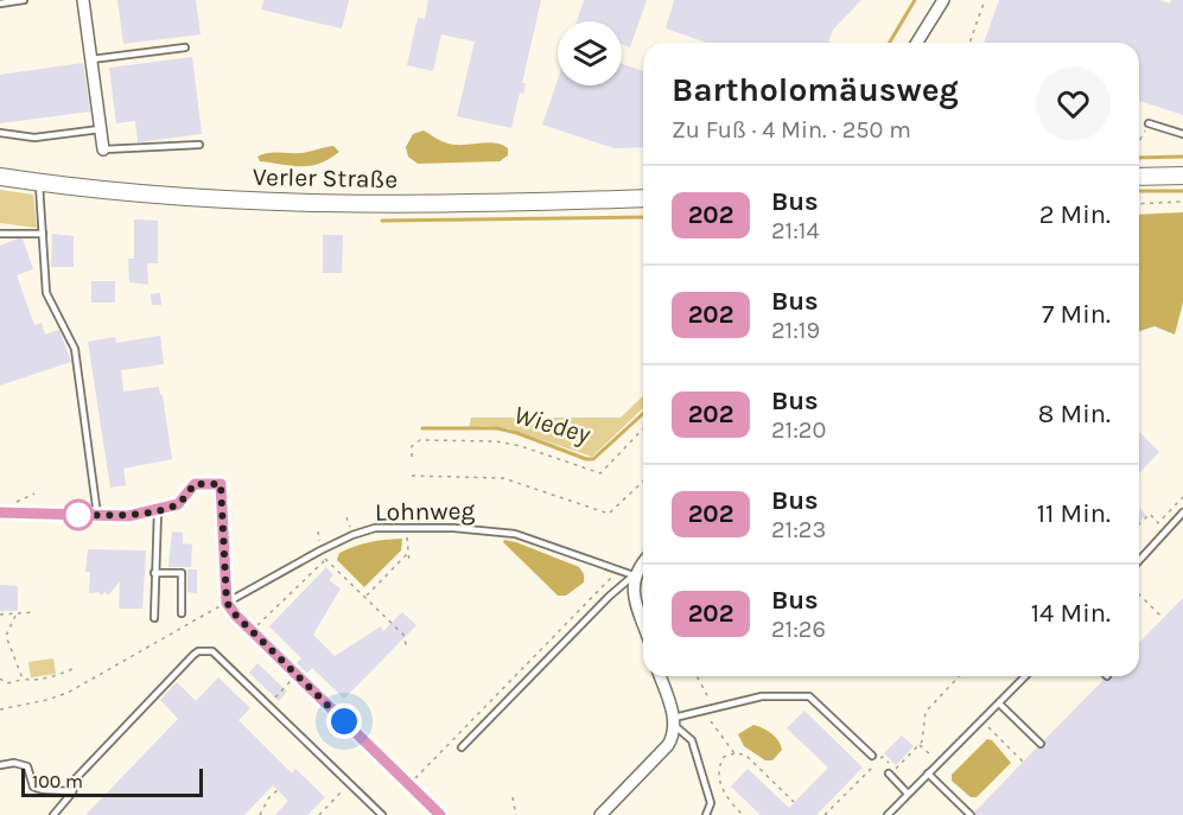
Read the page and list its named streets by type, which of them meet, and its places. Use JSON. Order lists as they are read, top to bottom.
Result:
{
  "streets": {
    "main road": ["Verler Straße"],
    "lane": ["Lohnweg"]
  },
  "water": ["Wiedey"],
  "lines": ["bus line 202"],
  "scale_bar": "100 m",
  "page": {
    "heading": ["Bartholomäusweg", "Zu Fuß · 4 Min. · 250 m"],
    "list": [
      {
        "mark": "202",
        "name": "Bus",
        "note": "21:14",
        "value": "2 Min."
      },
      {
        "mark": "202",
        "name": "Bus",
        "note": "21:19",
        "value": "7 Min."
      },
      {
        "mark": "202",
        "name": "Bus",
        "note": "21:20",
        "value": "8 Min."
      },
      {
        "mark": "202",
        "name": "Bus",
        "note": "21:23",
        "value": "11 Min."
      },
      {
        "mark": "202",
        "name": "Bus",
        "note": "21:26",
        "value": "14 Min."
      }
    ],
    "scale": "100 m"
  }
}
